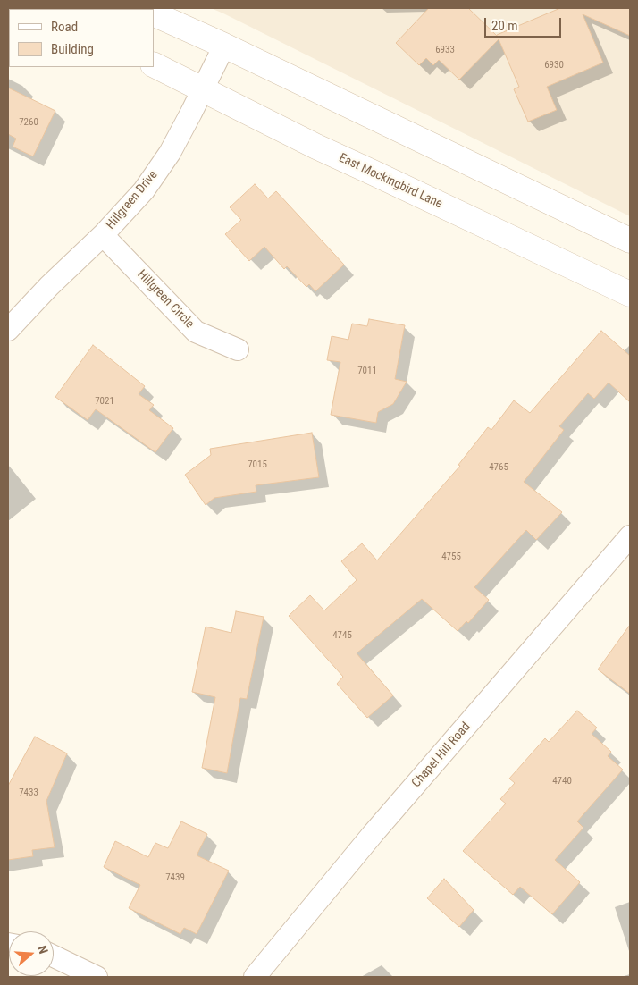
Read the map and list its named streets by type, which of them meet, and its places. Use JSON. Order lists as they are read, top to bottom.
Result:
{
  "streets": {
    "main road": ["East Mockingbird Lane"],
    "street": ["Hillgreen Drive", "Hillgreen Circle", "Chapel Hill Road"]
  },
  "crossings": [
    ["East Mockingbird Lane", "Hillgreen Drive"],
    ["Hillgreen Drive", "Hillgreen Circle"]
  ],
  "house_numbers": [
    "6933",
    "6930",
    "7260",
    "7011",
    "7021",
    "7015",
    "4765",
    "4755",
    "4745",
    "4740",
    "7433",
    "7439"
  ],
  "legend": ["Road", "Building"],
  "scale_bar": "20 m",
  "north": "right"
}
